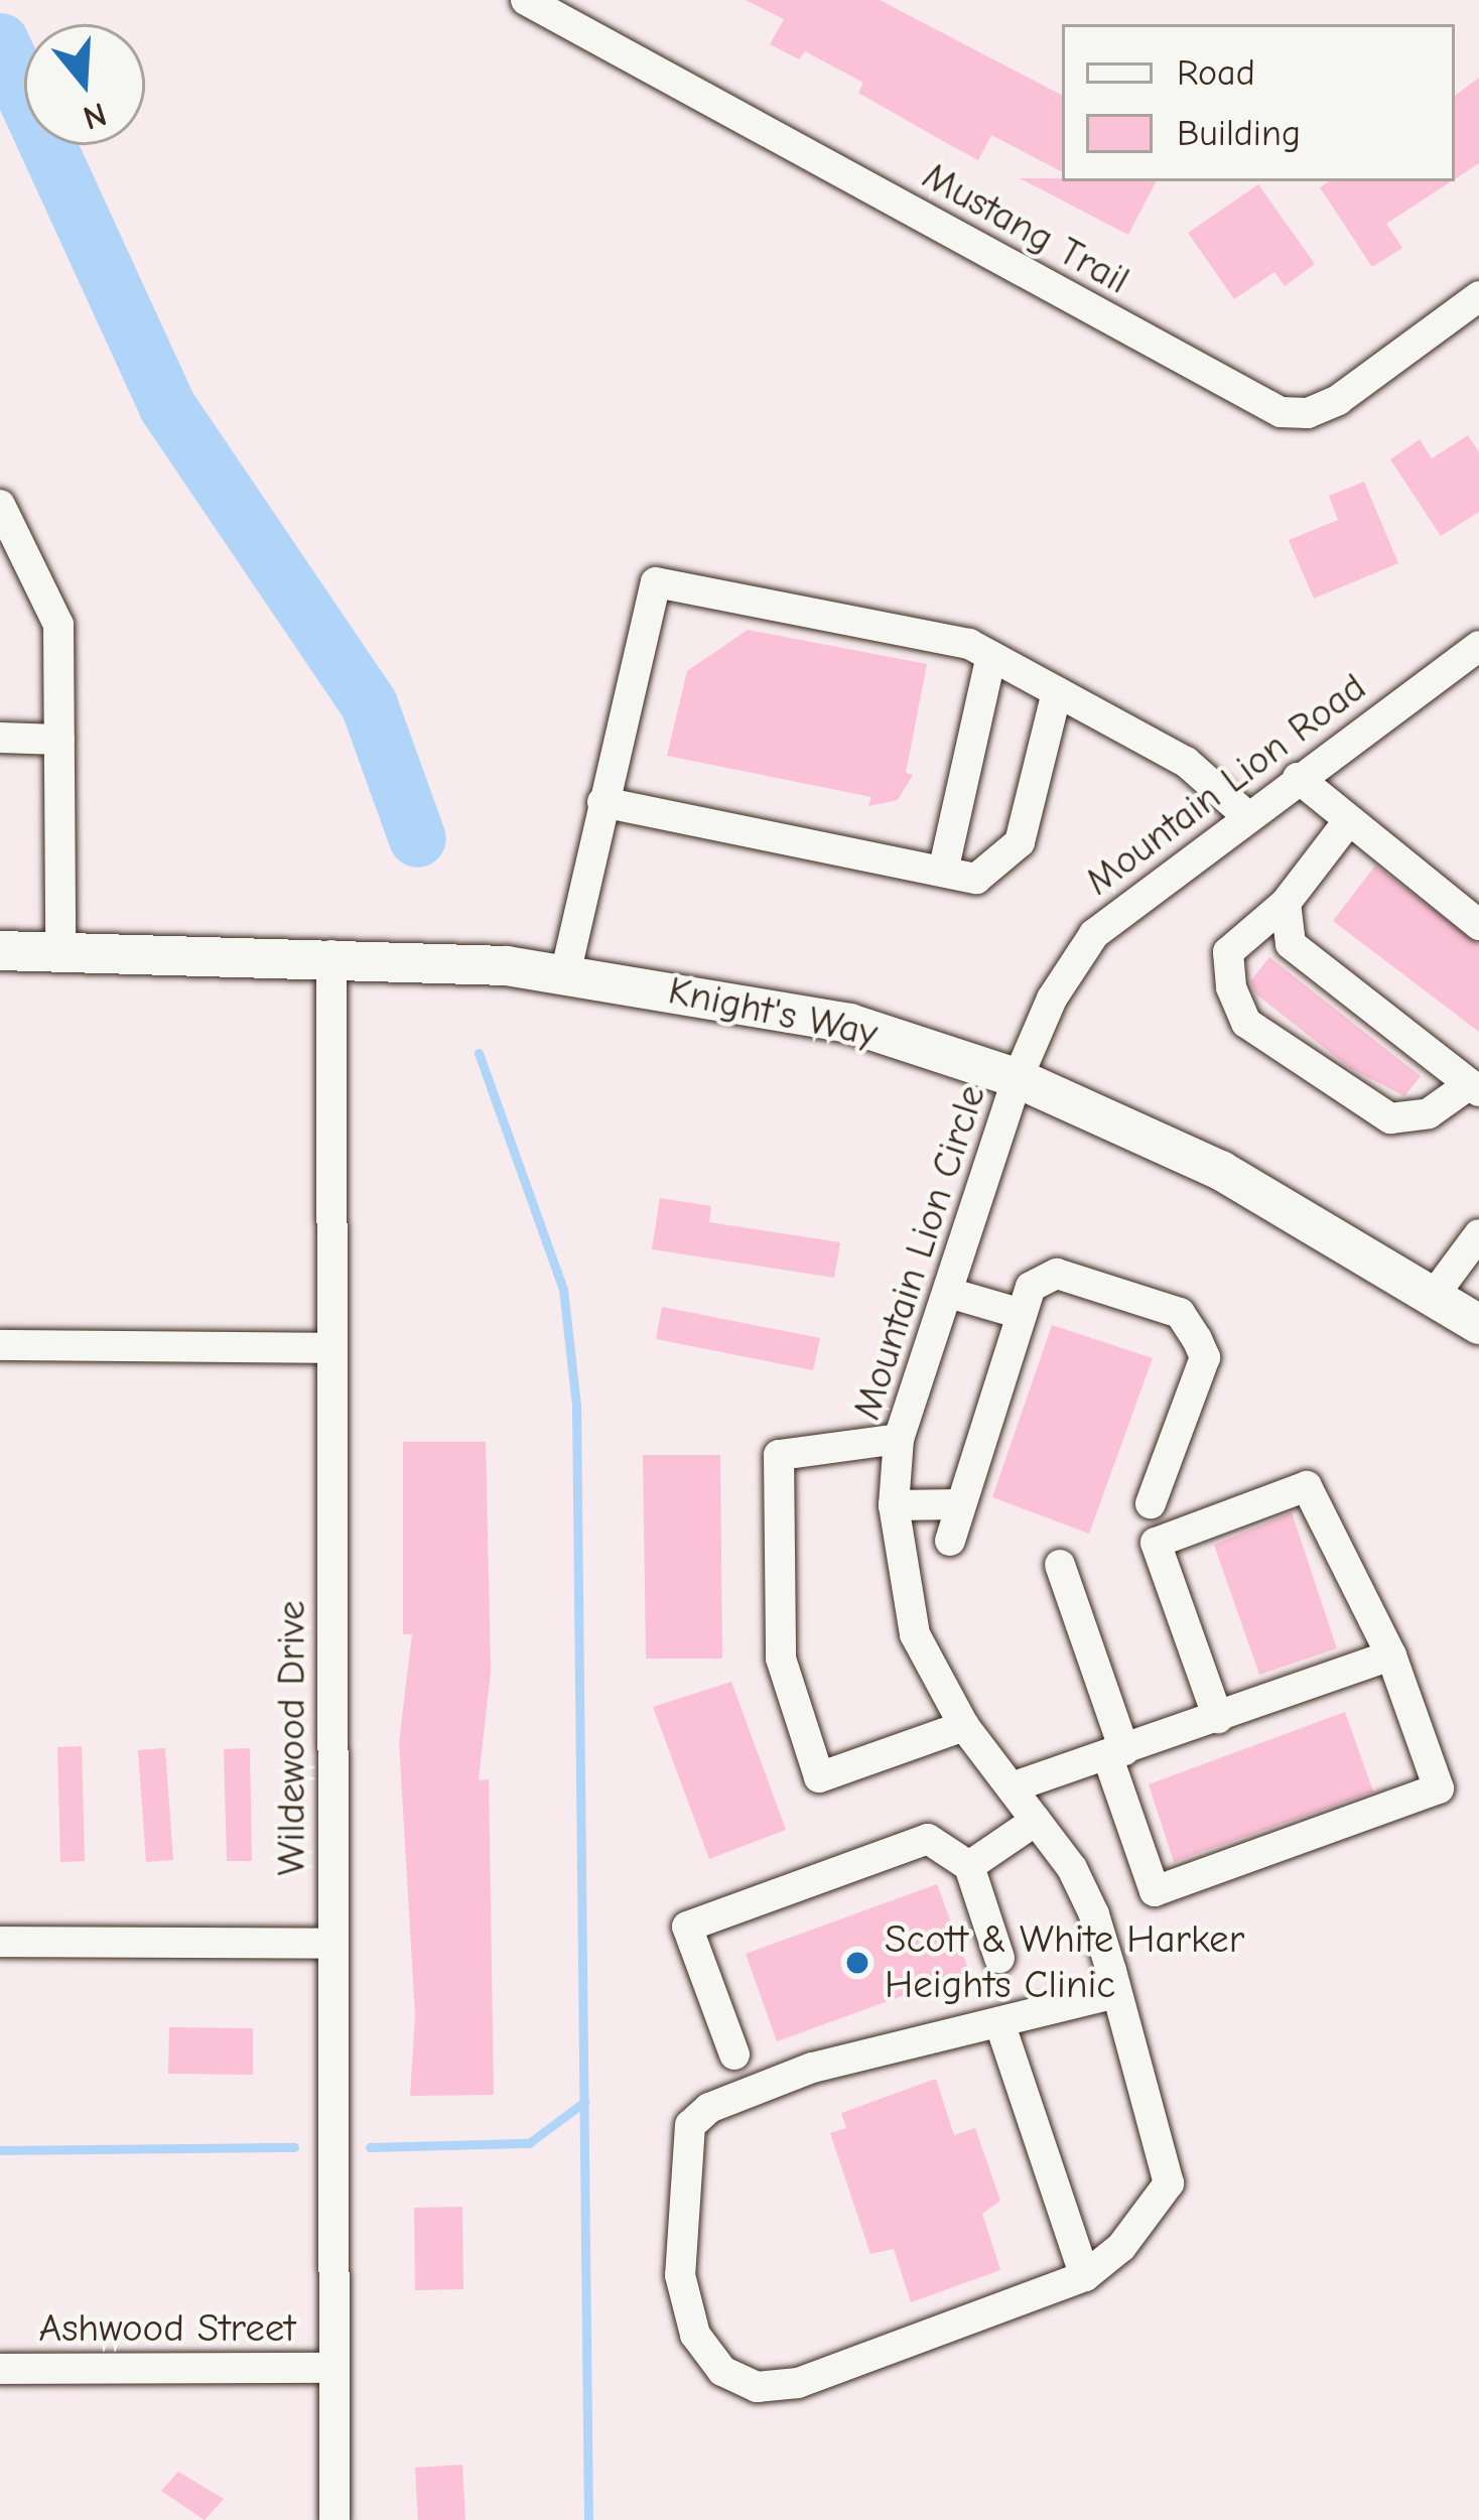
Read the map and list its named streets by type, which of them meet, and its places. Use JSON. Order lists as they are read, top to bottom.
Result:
{
  "streets": {
    "main road": ["Knight's Way"],
    "street": [
      "Mustang Trail",
      "Mountain Lion Road",
      "Mountain Lion Circle",
      "Wildewood Drive",
      "Ashwood Street"
    ]
  },
  "crossings": [
    ["Mountain Lion Road", "Knight's Way"],
    ["Mountain Lion Road", "Mountain Lion Circle"],
    ["Knight's Way", "Mountain Lion Circle"],
    ["Knight's Way", "Wildewood Drive"],
    ["Wildewood Drive", "Ashwood Street"]
  ],
  "places": ["Scott & White Harker Heights Clinic"],
  "legend": ["Road", "Building"],
  "north": "bottom"
}
